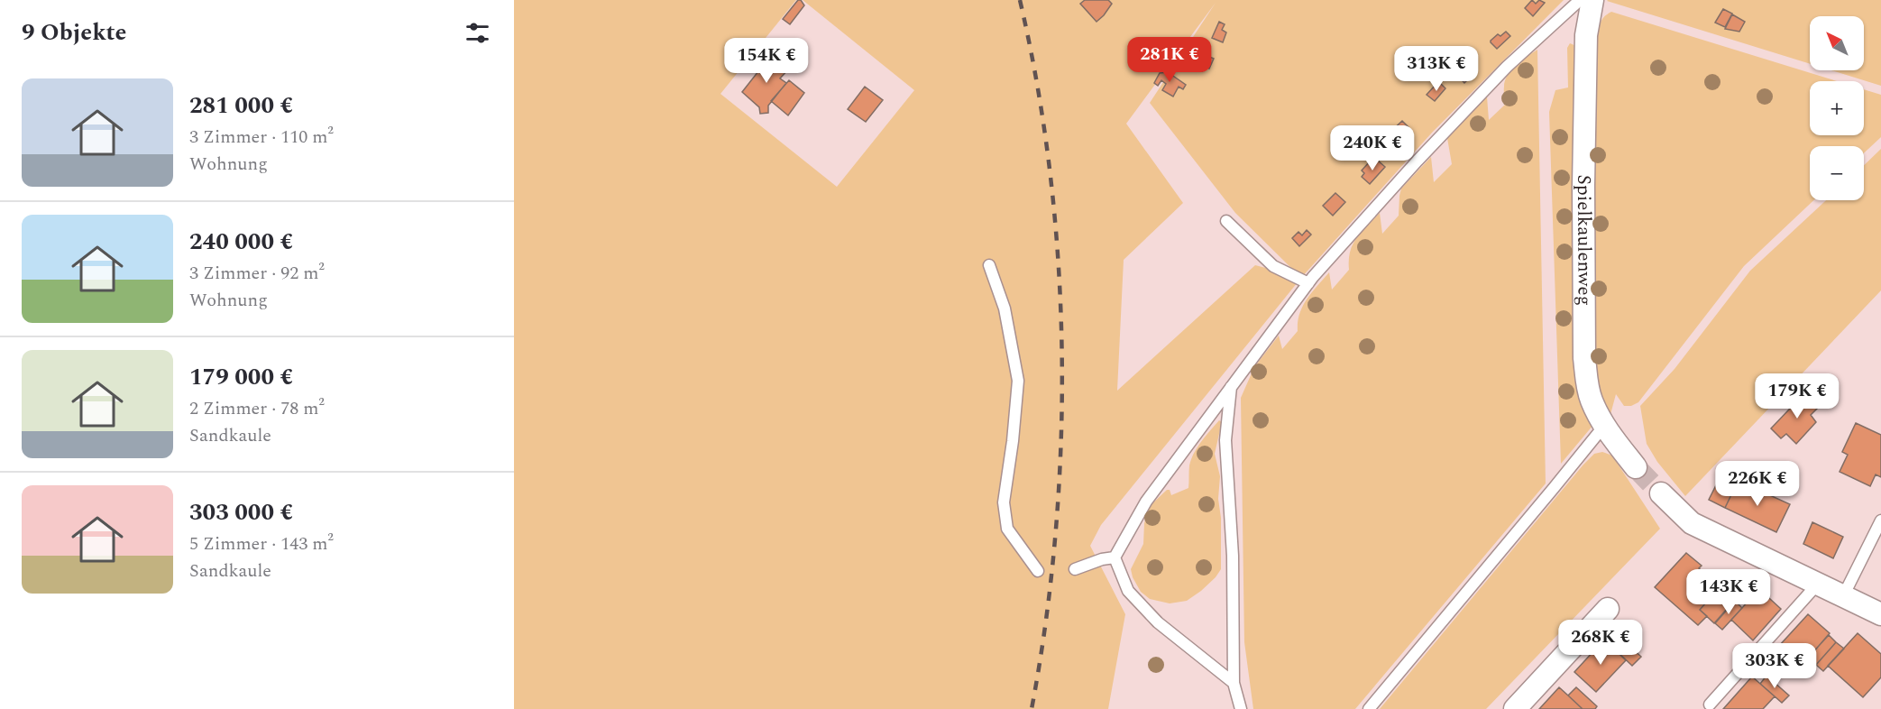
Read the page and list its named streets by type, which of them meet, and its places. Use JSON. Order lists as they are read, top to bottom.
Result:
{
  "streets": {
    "street": ["Spielkaulenweg"]
  },
  "north": "top left",
  "page": {
    "heading": "9 Objekte",
    "map_buttons": ["+", "−"],
    "price": [
      "281K €",
      "154K €",
      "313K €",
      "240K €",
      "179K €",
      "226K €",
      "143K €",
      "268K €",
      "303K €"
    ],
    "list": [
      {
        "name": "281 000 €",
        "note": "3 Zimmer · 110 m² · Wohnung"
      },
      {
        "name": "240 000 €",
        "note": "3 Zimmer · 92 m² · Wohnung"
      },
      {
        "name": "179 000 €",
        "note": "2 Zimmer · 78 m² · Sandkaule"
      },
      {
        "name": "303 000 €",
        "note": "5 Zimmer · 143 m² · Sandkaule"
      }
    ]
  }
}
